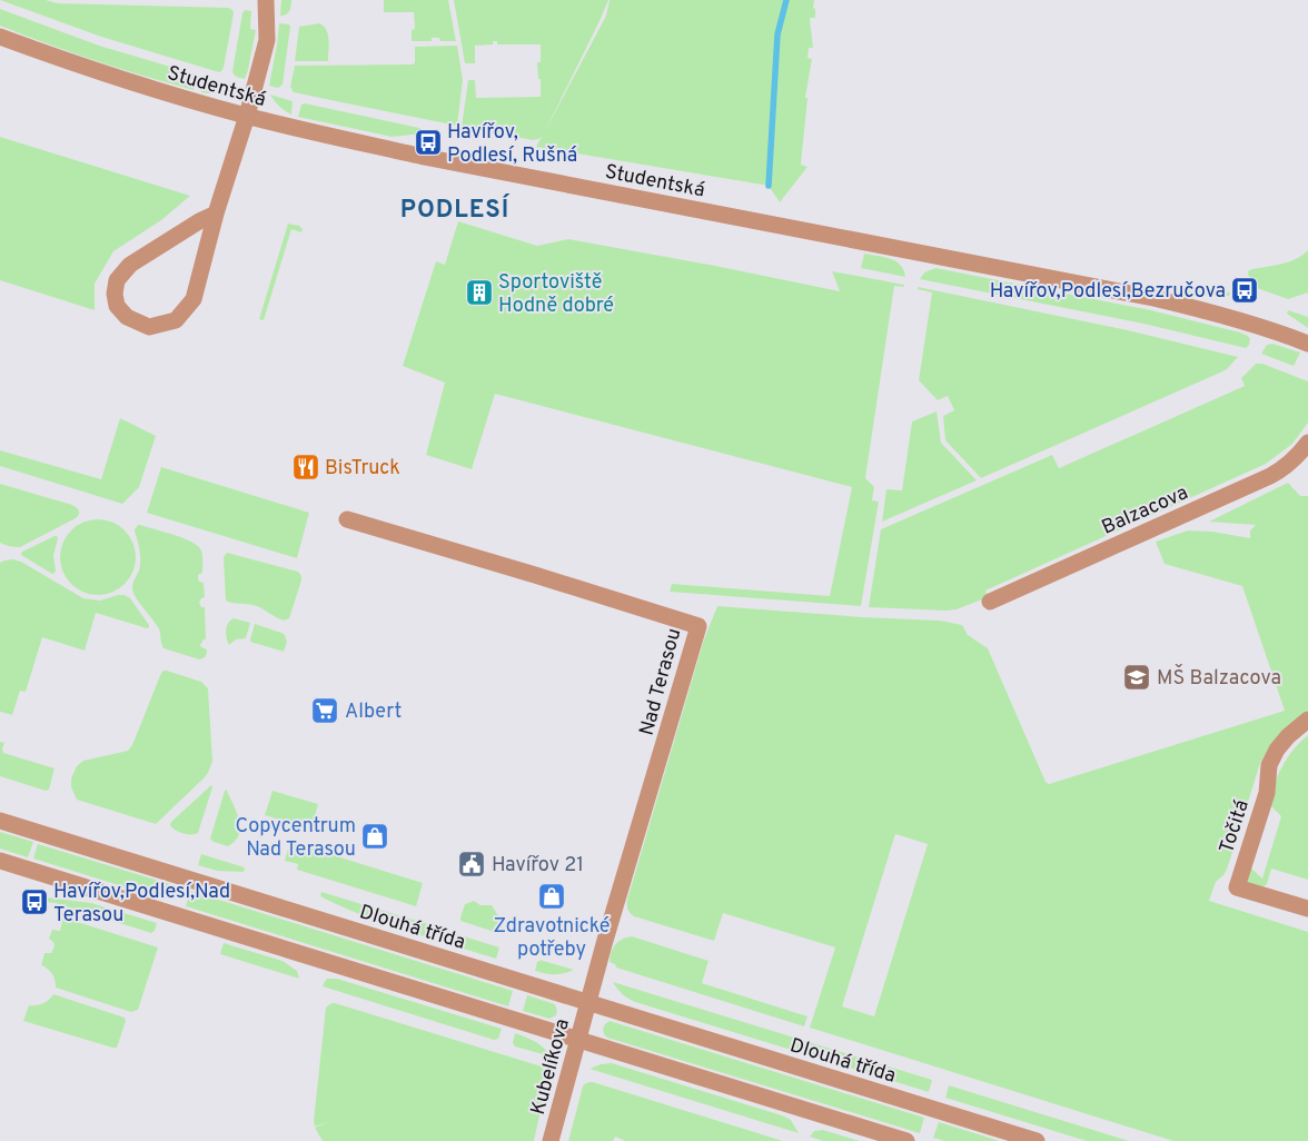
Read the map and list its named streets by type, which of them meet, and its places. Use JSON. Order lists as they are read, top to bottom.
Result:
{
  "streets": {
    "street": [
      "Studentská",
      "Balzacova",
      "Nad Terasou",
      "Točitá",
      "Dlouhá třída",
      "Kubelíkova"
    ]
  },
  "crossings": [
    ["Nad Terasou", "Dlouhá třída"],
    ["Nad Terasou", "Kubelíkova"],
    ["Dlouhá třída", "Kubelíkova"]
  ],
  "districts": ["PODLESÍ"],
  "places": {
    "bus stop": ["Havířov, Podlesí, Rušná", "Havířov,Podlesí,Bezručova", "Havířov,Podlesí,Nad Terasou"],
    "building": ["Sportoviště Hodně dobré"],
    "restaurant": ["BisTruck"],
    "school or university": ["MŠ Balzacova"],
    "supermarket": ["Albert"],
    "shop": ["Copycentrum Nad Terasou", "Zdravotnické potřeby"],
    "public building": ["Havířov 21"]
  }
}
